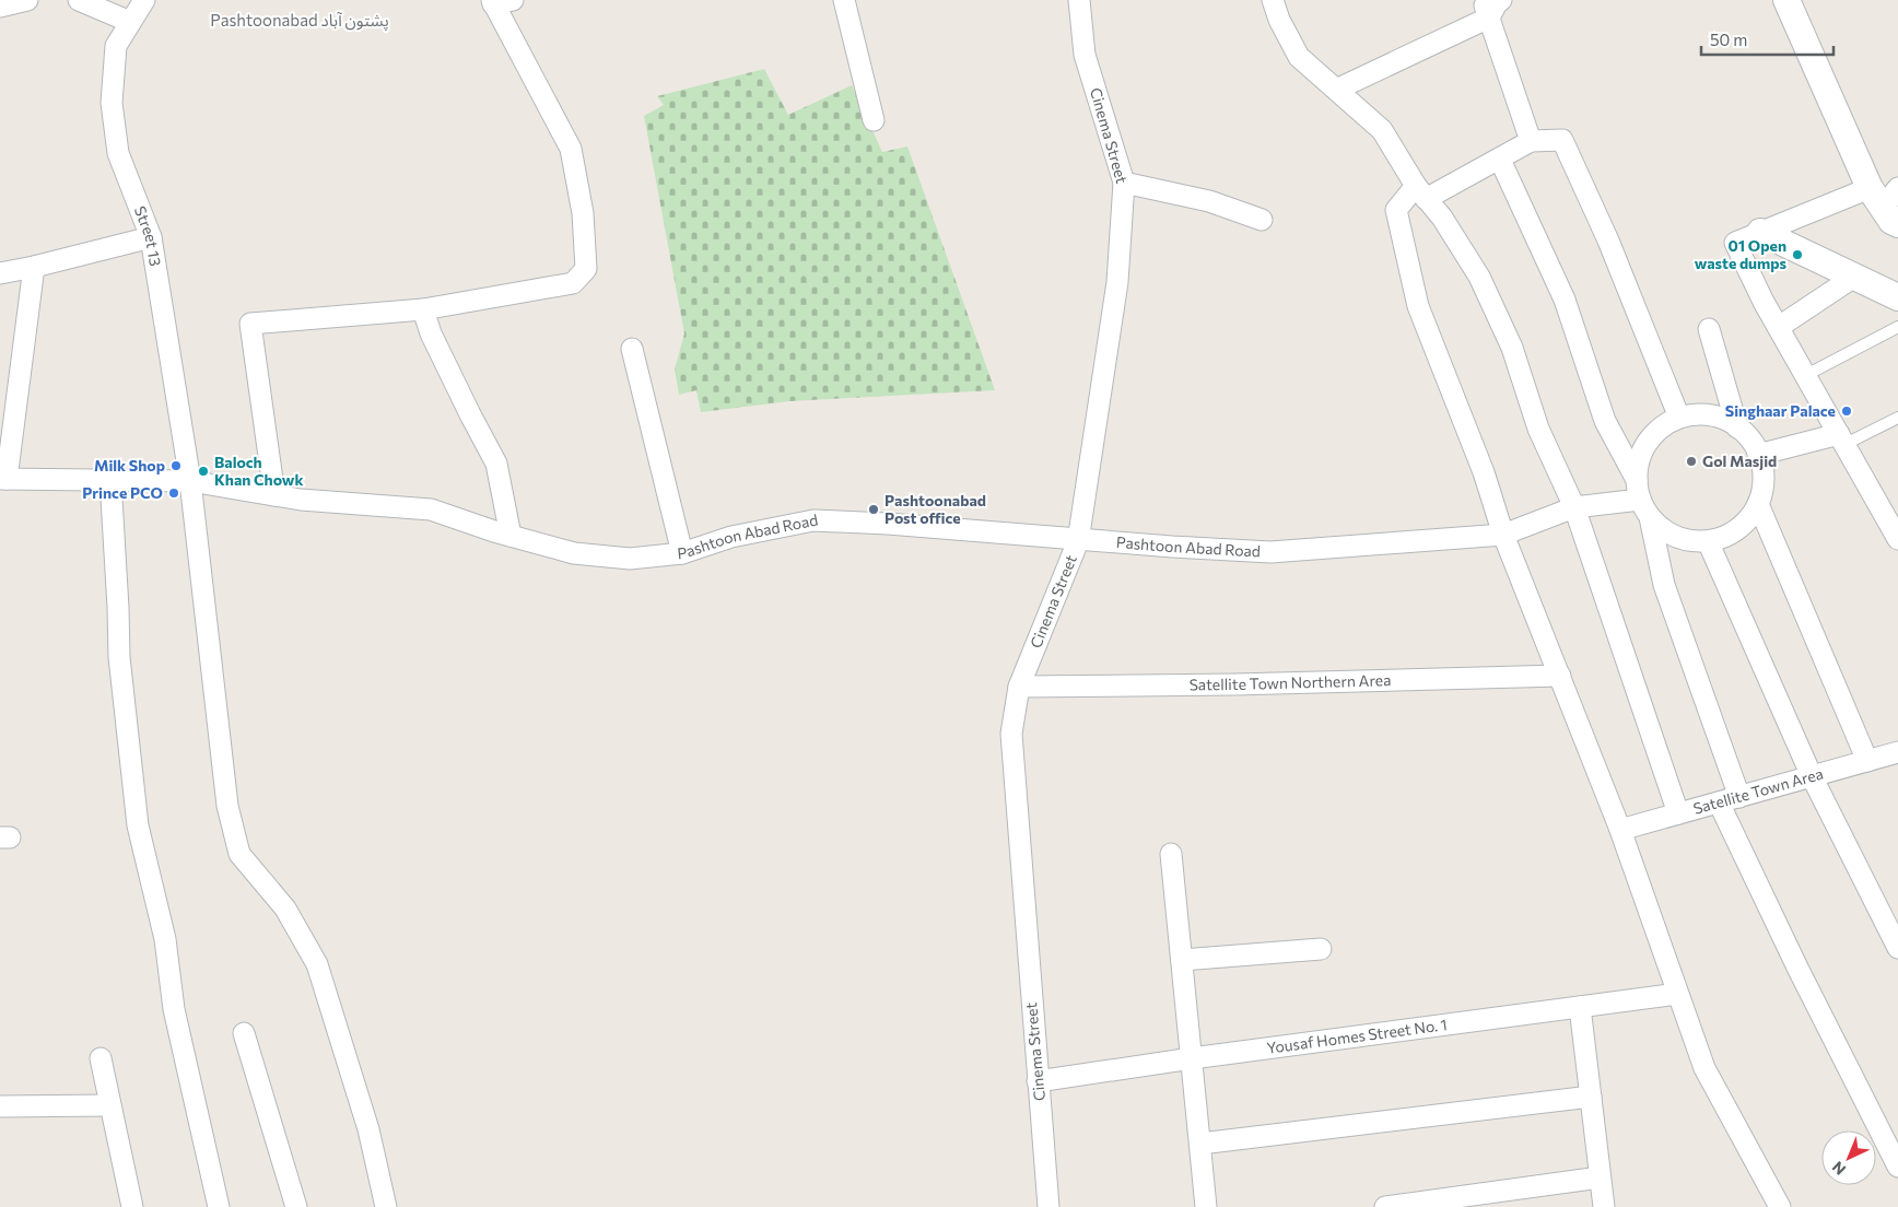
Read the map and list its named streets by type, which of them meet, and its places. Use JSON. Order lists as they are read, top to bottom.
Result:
{
  "streets": {
    "street": [
      "Cinema Street",
      "Street 13",
      "Pashtoon Abad Road",
      "Satellite Town Northern Area",
      "Satellite Town Area",
      "Yousaf Homes Street No. 1"
    ]
  },
  "crossings": [
    ["Cinema Street", "Pashtoon Abad Road"],
    ["Cinema Street", "Satellite Town Northern Area"],
    ["Cinema Street", "Yousaf Homes Street No. 1"],
    ["Street 13", "Pashtoon Abad Road"]
  ],
  "districts": ["Pashtoonabad پشتون آباد"],
  "places": [
    "01 Open waste dumps",
    "Singhaar Palace",
    "Gol Masjid",
    "Milk Shop",
    "Baloch Khan Chowk",
    "Prince PCO",
    "Pashtoonabad Post office"
  ],
  "scale_bar": "50 m",
  "north": "bottom left"
}
